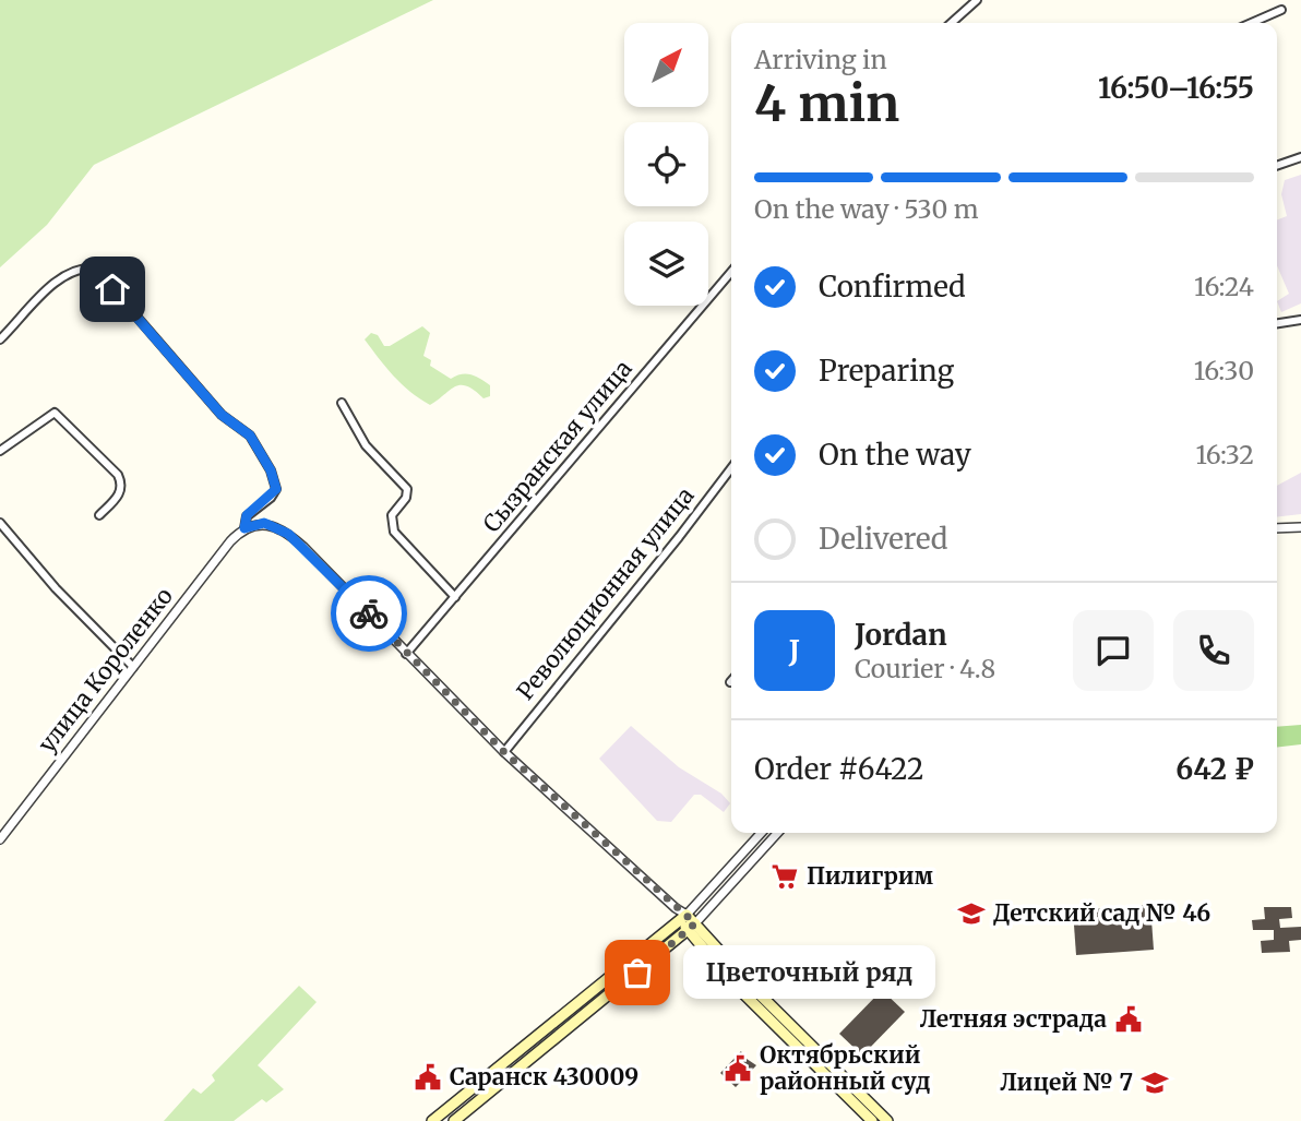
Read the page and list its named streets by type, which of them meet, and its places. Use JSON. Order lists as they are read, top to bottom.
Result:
{
  "streets": {
    "street": ["Сызранская улица", "Революционная улица", "улица Короленко"]
  },
  "places": {
    "supermarket": ["Пилигрим"],
    "school or university": ["Детский сад № 46", "Лицей № 7"],
    "other": ["Цветочный ряд"],
    "public building": ["Летняя эстрада", "Октябрьский районный суд", "Саранск 430009"]
  },
  "north": "top right",
  "page": {
    "heading": ["4 min", "Arriving in", "16:50–16:55"],
    "panel": [
      "Jordan",
      "Courier · 4.8",
      "Order #6422",
      "642 ₽"
    ],
    "bar": "On the way · 530 m",
    "list": [
      ["Confirmed", "16:24"],
      ["Preparing", "16:30"],
      ["On the way", "16:32"],
      "Delivered"
    ],
    "round": "J",
    "bubble": "Цветочный ряд"
  }
}
